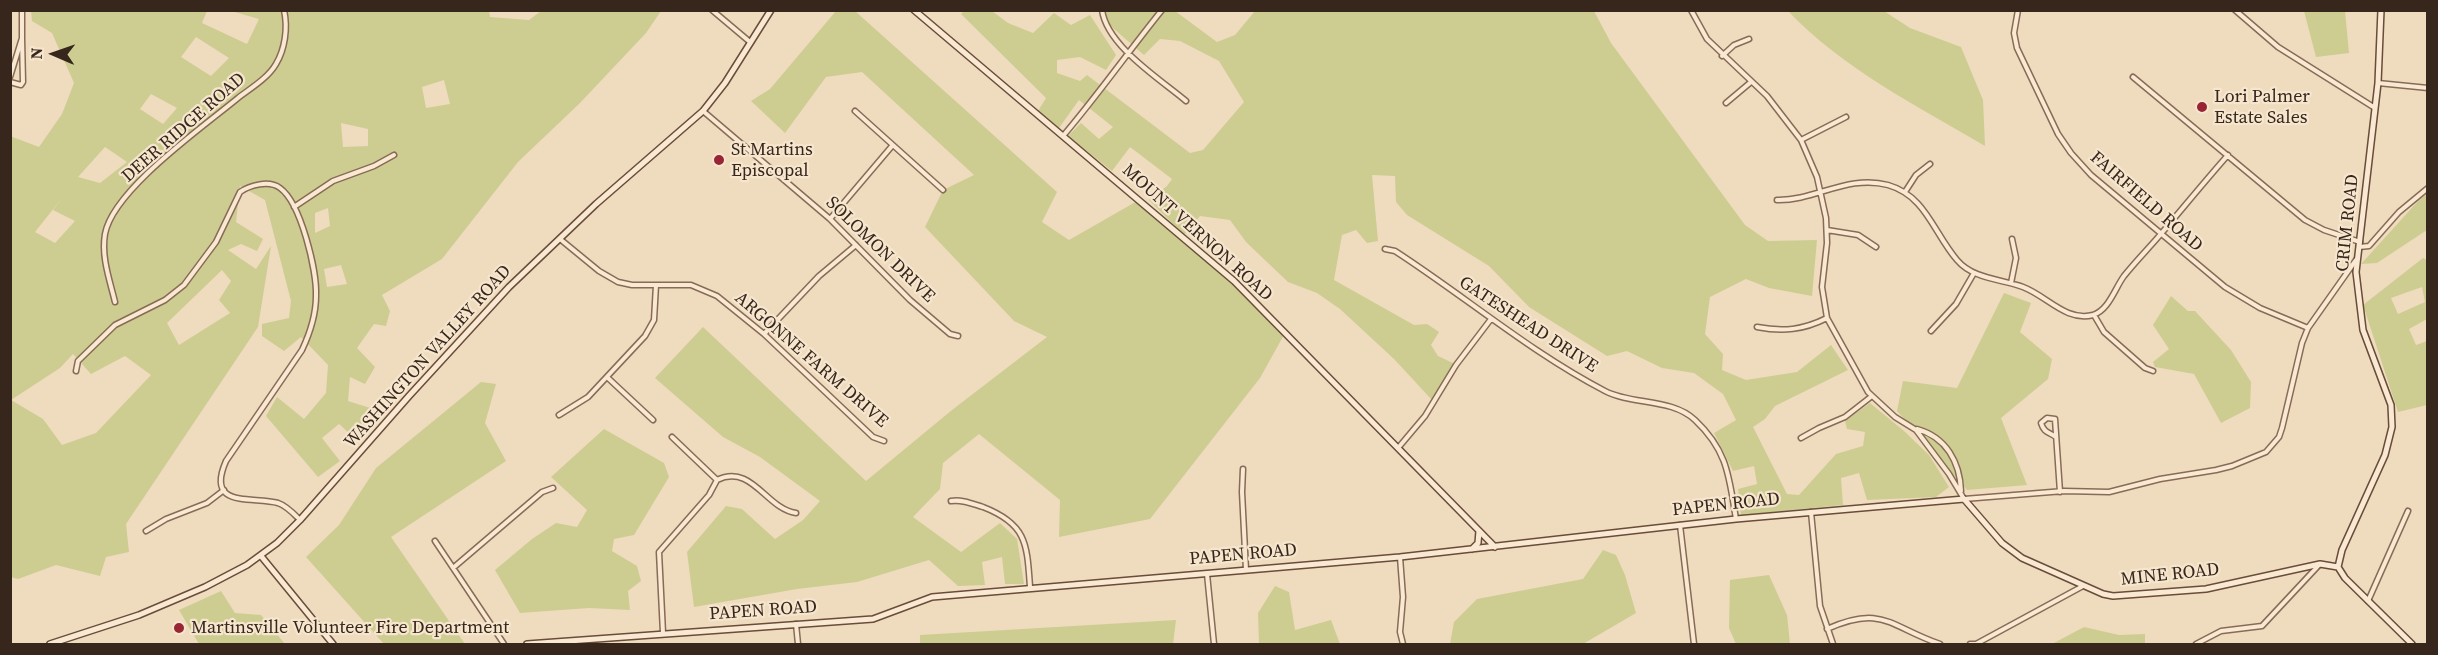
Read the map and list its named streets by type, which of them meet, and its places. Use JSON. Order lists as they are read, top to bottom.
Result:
{
  "streets": {
    "street": [
      "DEER RIDGE ROAD",
      "FAIRFIELD ROAD",
      "CRIM ROAD",
      "MOUNT VERNON ROAD",
      "SOLOMON DRIVE",
      "GATESHEAD DRIVE",
      "WASHINGTON VALLEY ROAD",
      "ARGONNE FARM DRIVE",
      "PAPEN ROAD",
      "MINE ROAD"
    ]
  },
  "crossings": [
    ["CRIM ROAD", "MINE ROAD"],
    ["MOUNT VERNON ROAD", "PAPEN ROAD"],
    ["SOLOMON DRIVE", "WASHINGTON VALLEY ROAD"],
    ["GATESHEAD DRIVE", "PAPEN ROAD"],
    ["WASHINGTON VALLEY ROAD", "ARGONNE FARM DRIVE"],
    ["PAPEN ROAD", "MINE ROAD"]
  ],
  "places": ["Lori Palmer Estate Sales", "St Martins Episcopal", "Martinsville Volunteer Fire Department"],
  "north": "left"
}
